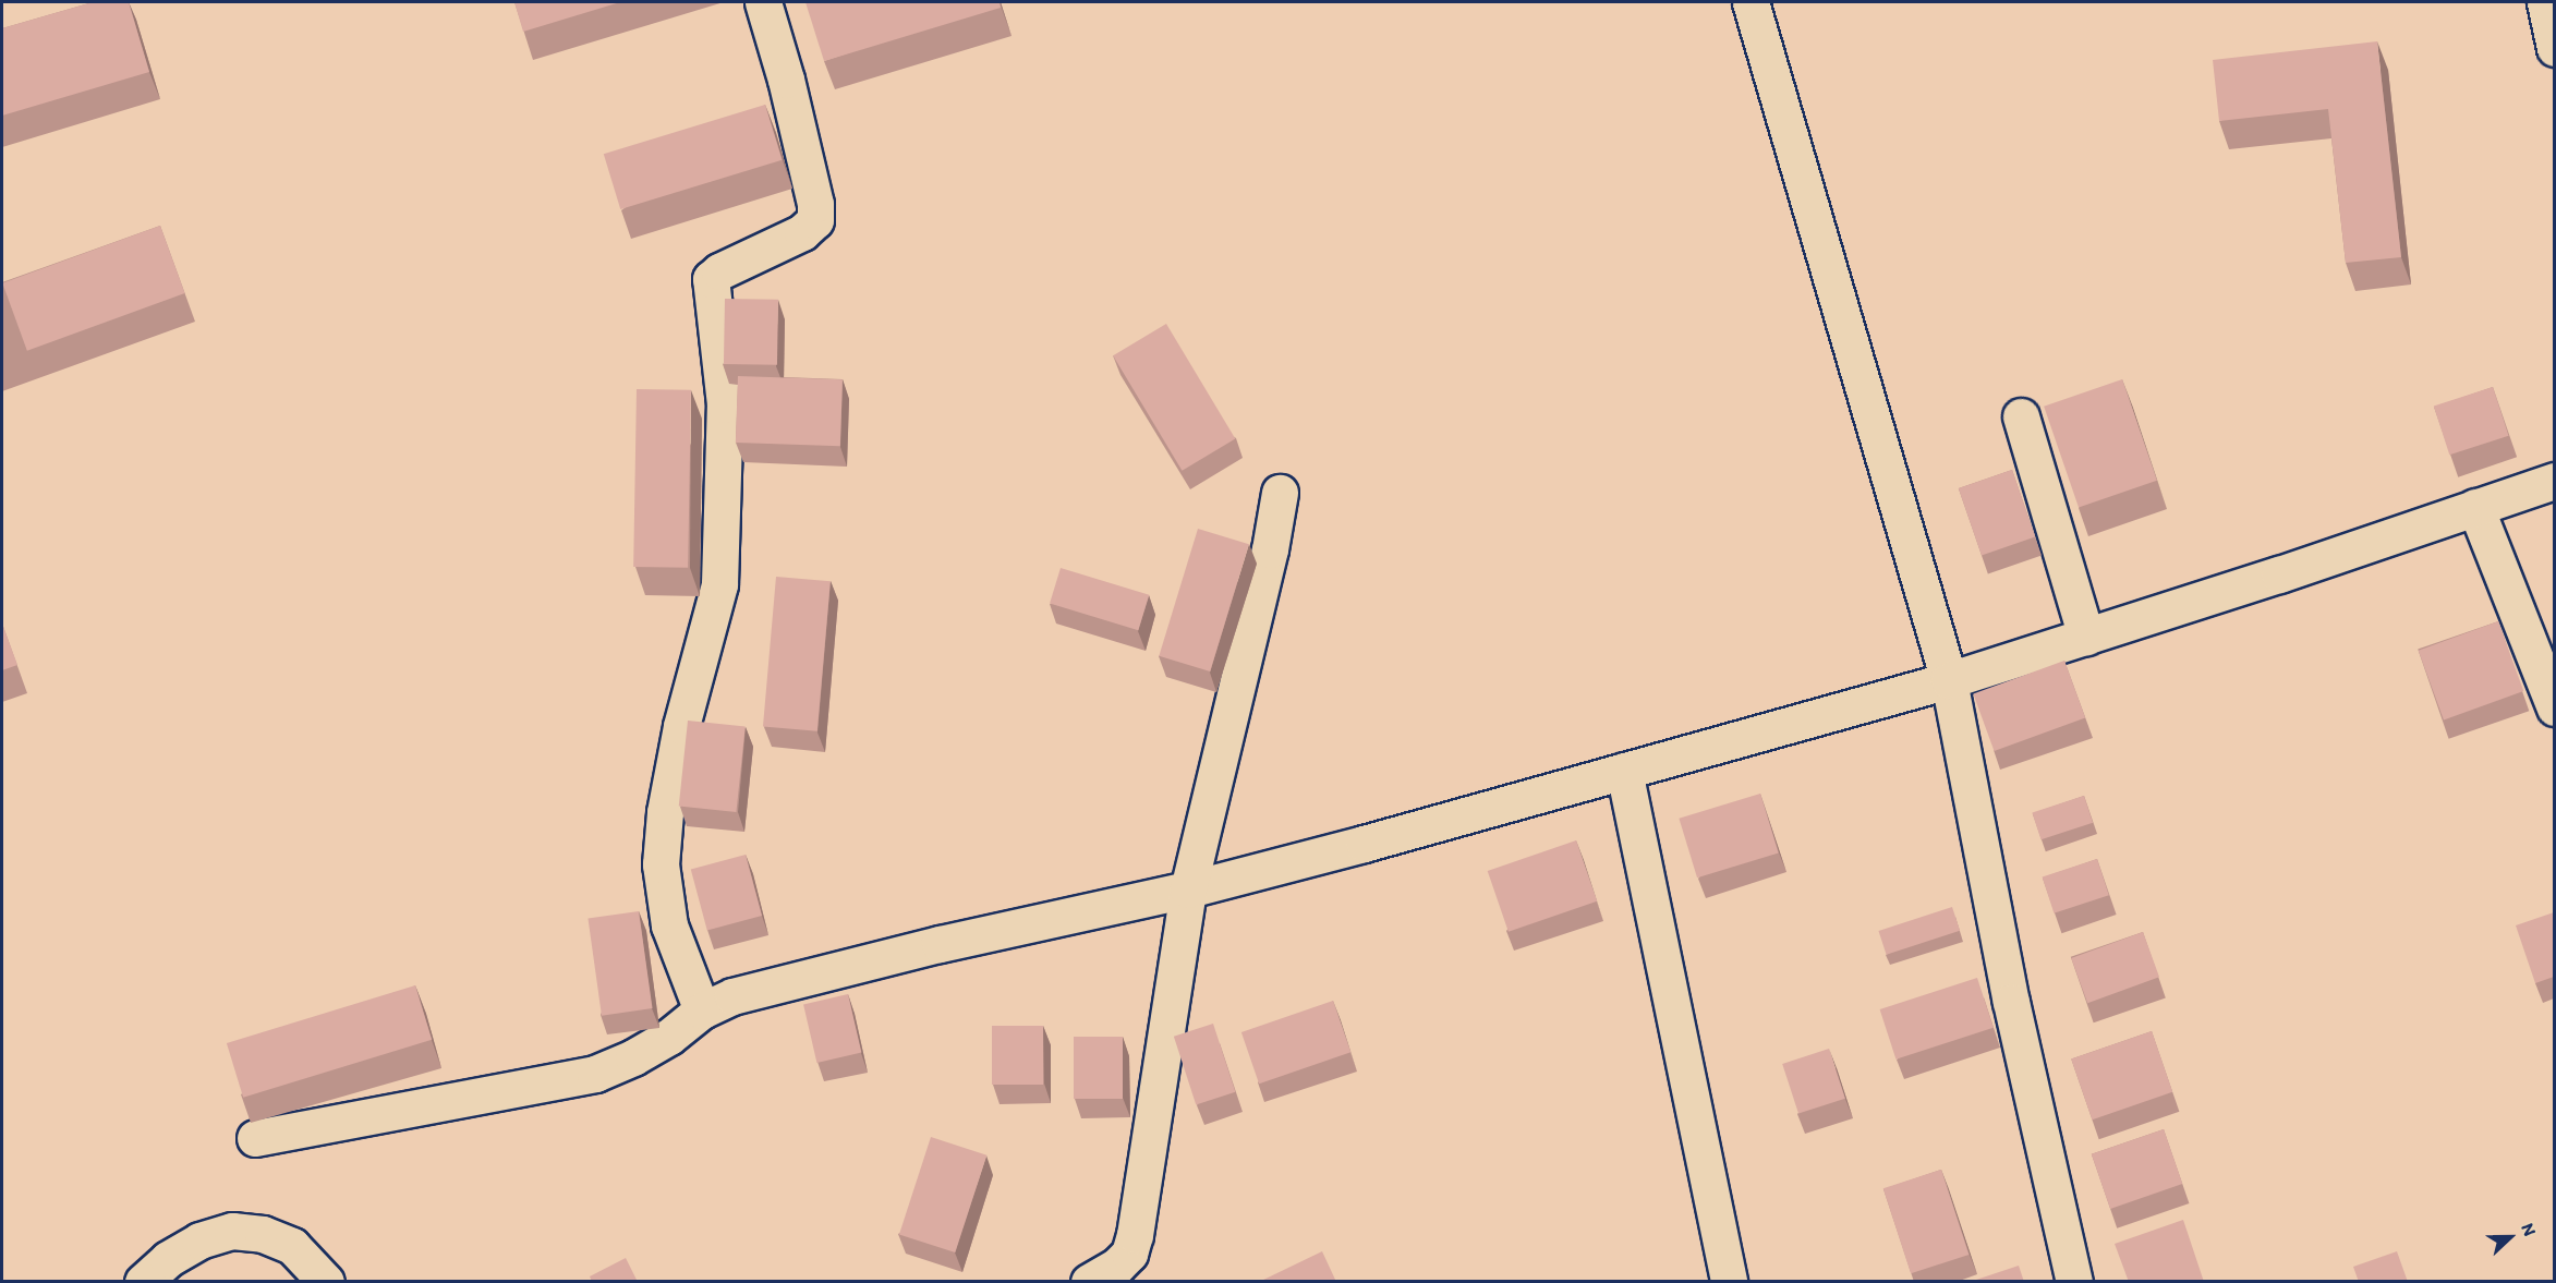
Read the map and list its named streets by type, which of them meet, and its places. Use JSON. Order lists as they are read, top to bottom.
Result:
{
  "north": "right"
}
